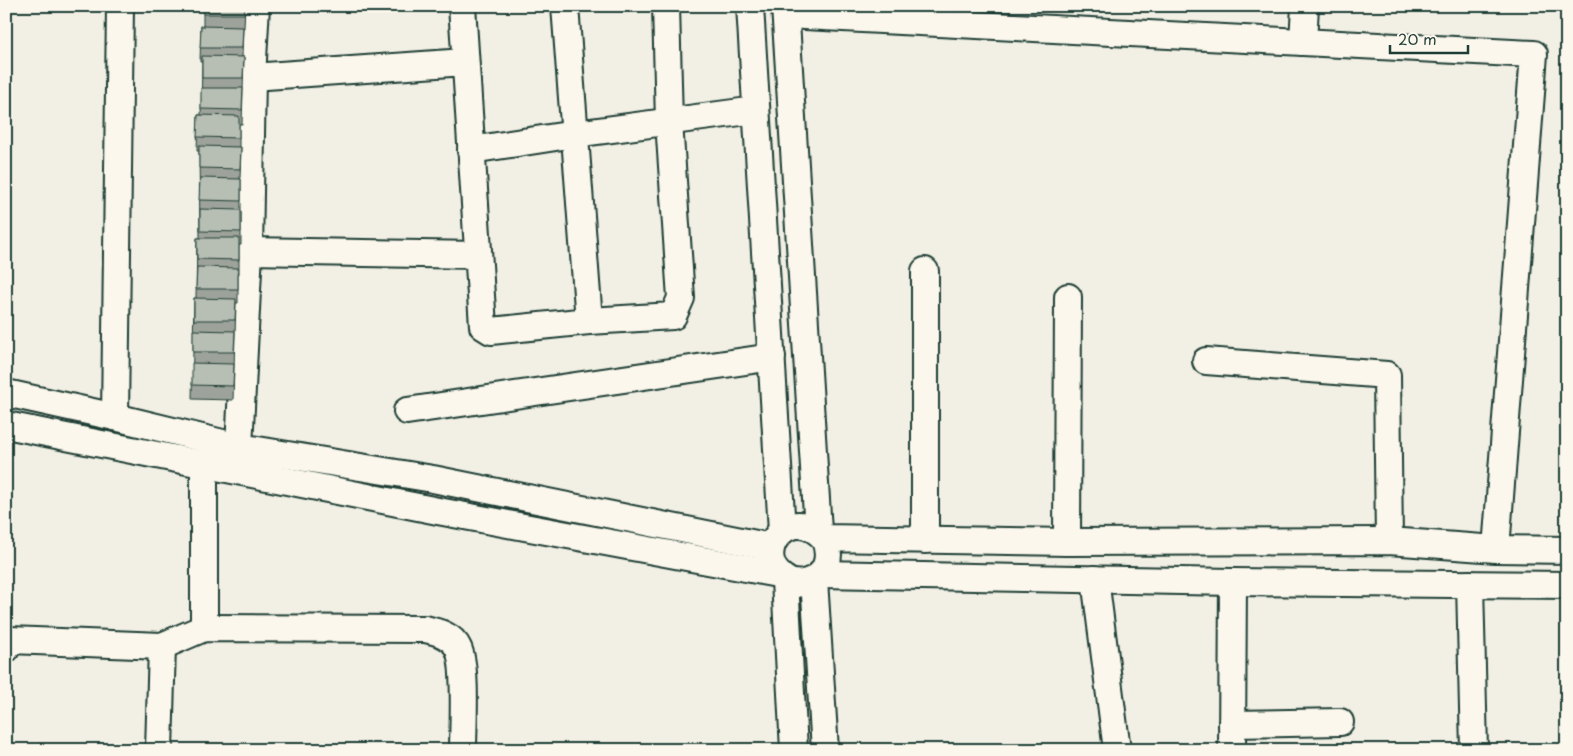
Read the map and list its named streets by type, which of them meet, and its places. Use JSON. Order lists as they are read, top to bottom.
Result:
{
  "scale_bar": "20 m"
}
